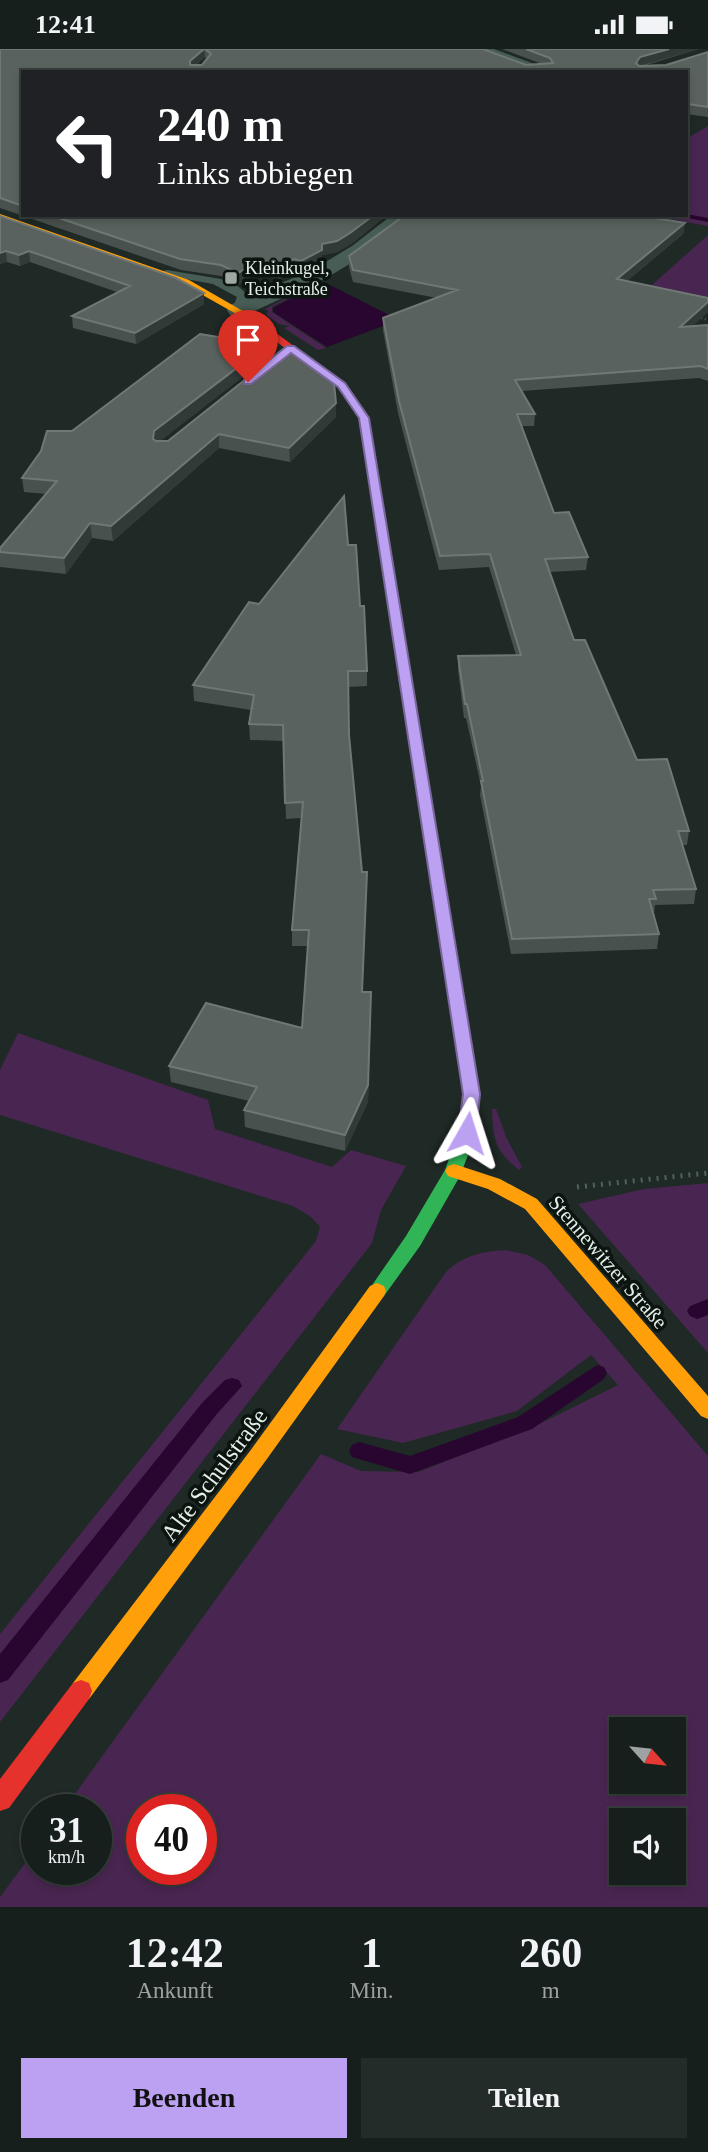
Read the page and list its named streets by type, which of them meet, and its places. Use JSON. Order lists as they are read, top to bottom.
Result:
{
  "streets": {
    "street": ["Stennewitzer Straße", "Alte Schulstraße"]
  },
  "crossings": [
    ["Stennewitzer Straße", "Alte Schulstraße"]
  ],
  "places": {
    "transit": ["Kleinkugel, Teichstraße"]
  },
  "north": "bottom right",
  "page": {
    "status": "12:41",
    "turn": ["240 m", "Links abbiegen"],
    "speed": "31 km/h",
    "limit": "40",
    "eta": [
      "12:42",
      "Ankunft",
      "1",
      "Min.",
      "260",
      "m"
    ],
    "buttons": ["Beenden", "Teilen"]
  }
}
